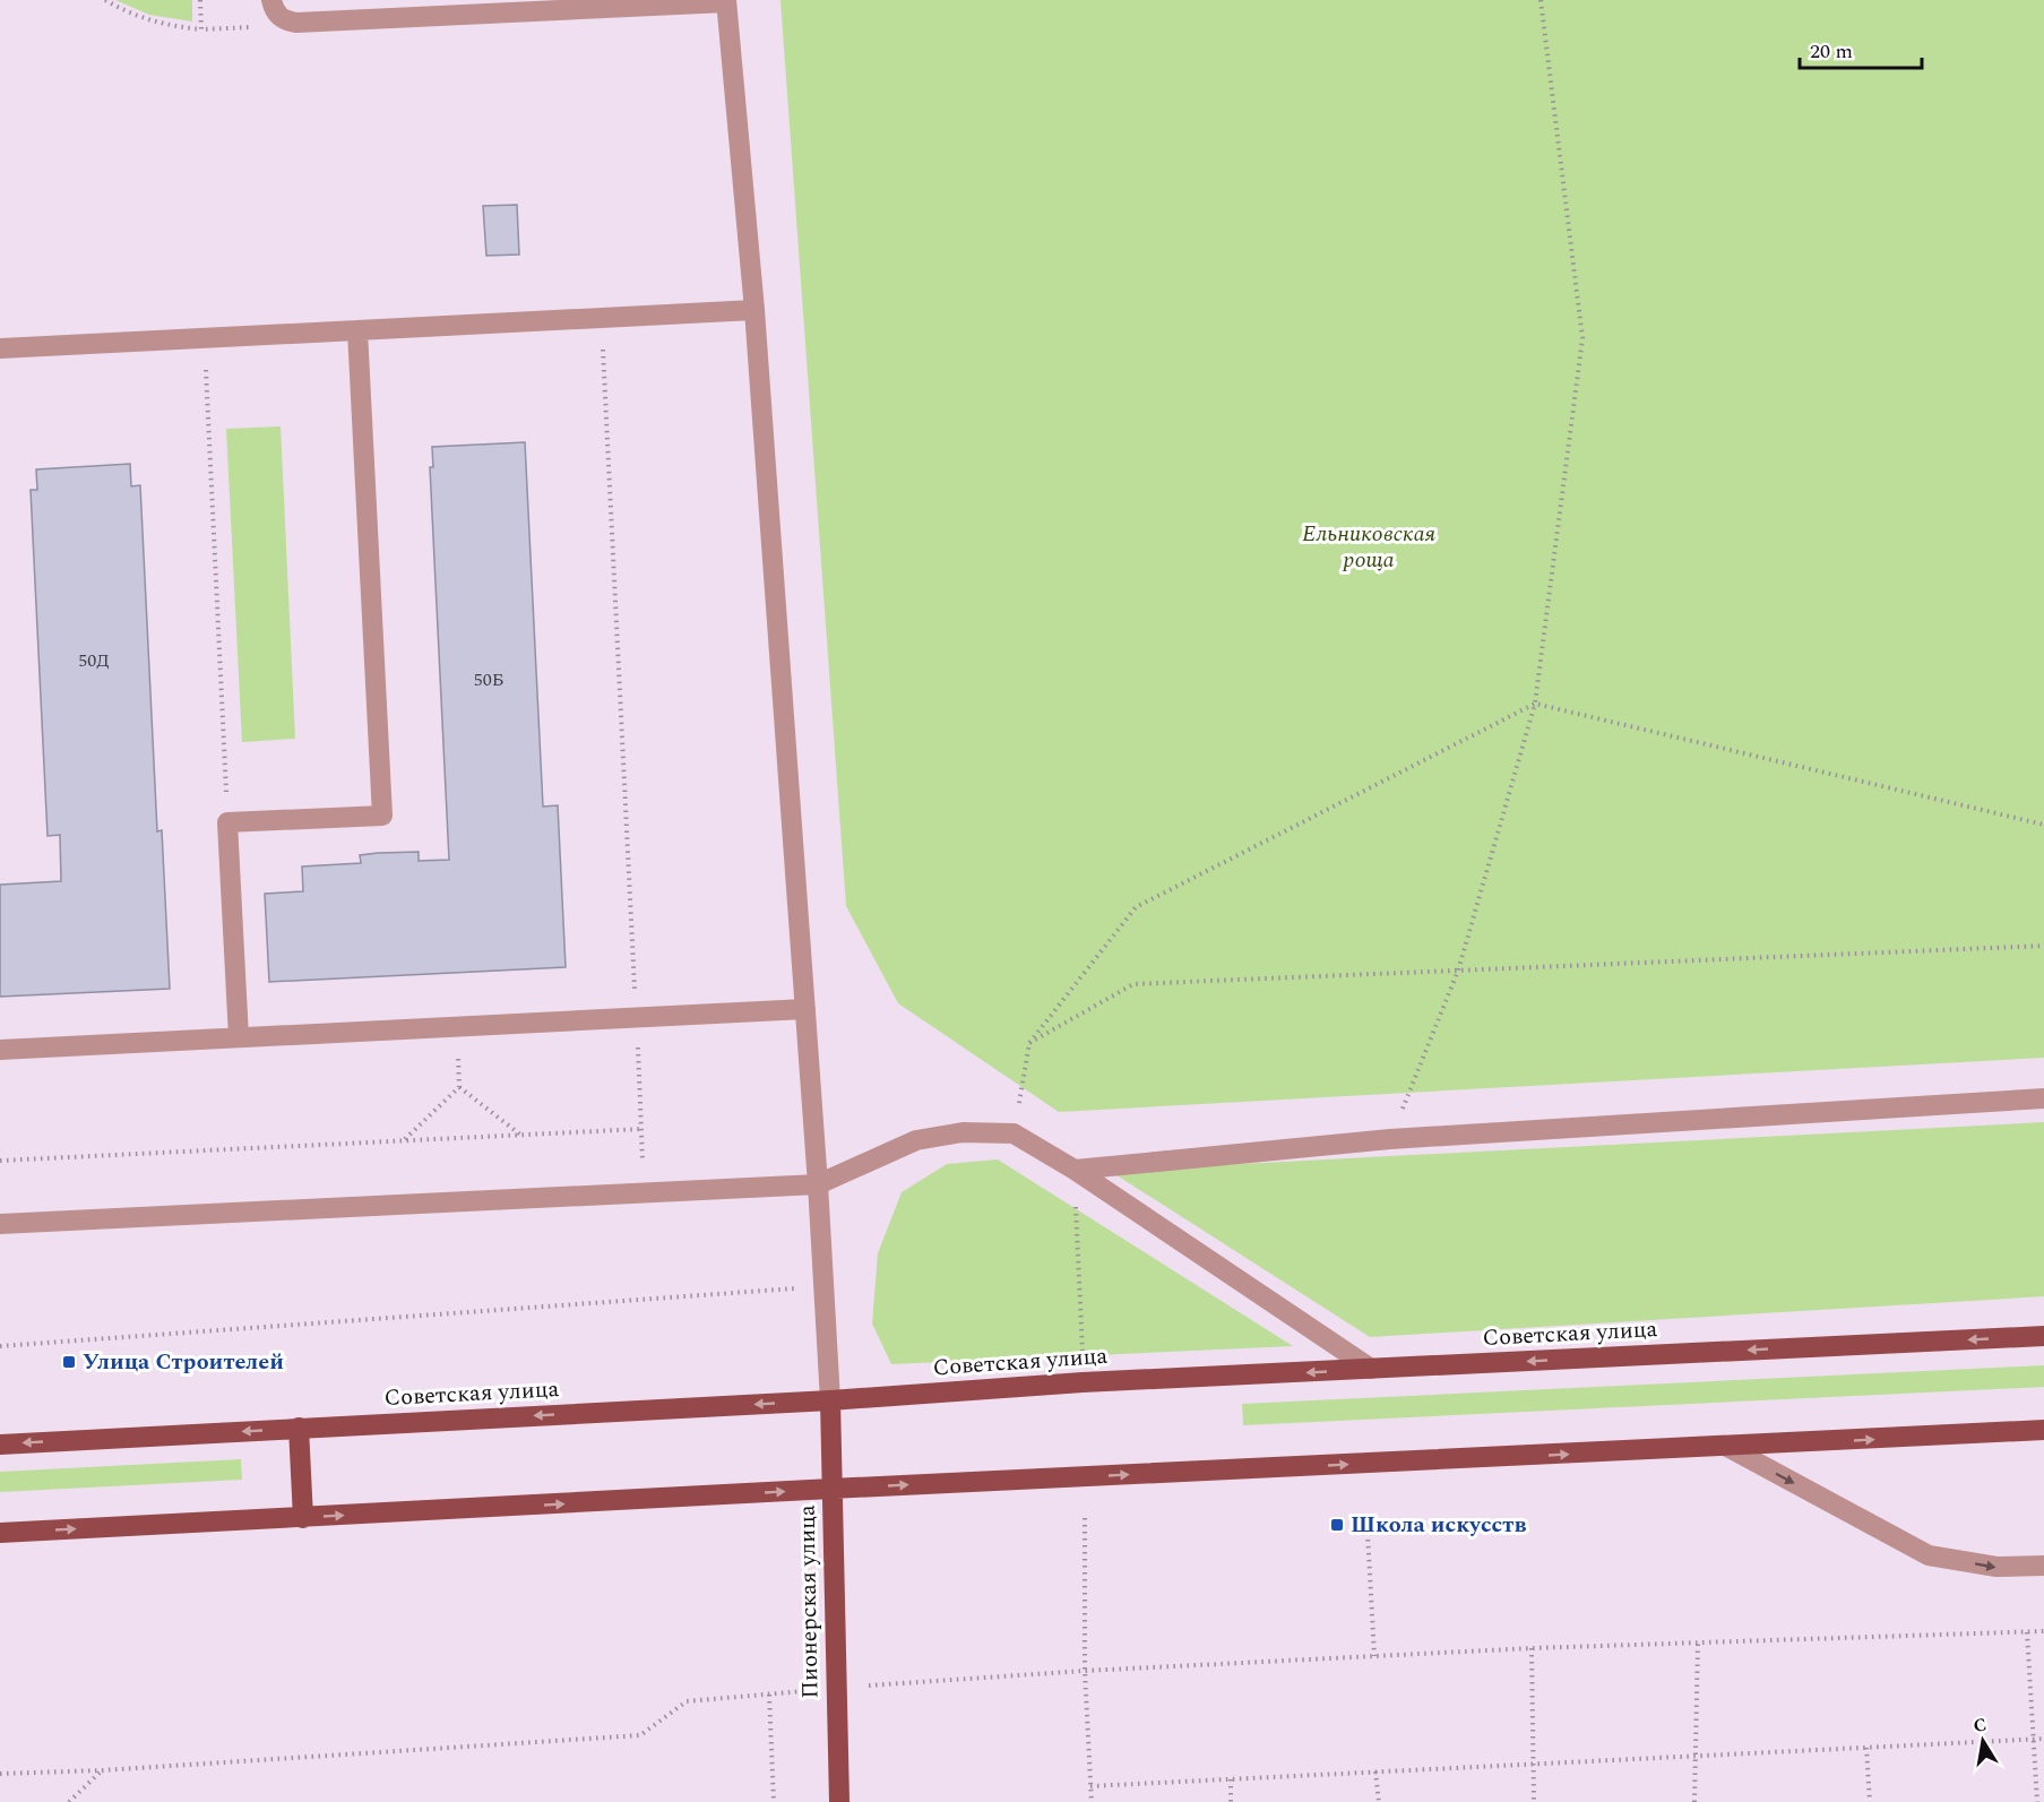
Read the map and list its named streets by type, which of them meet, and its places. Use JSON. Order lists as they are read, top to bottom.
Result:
{
  "streets": {
    "main road": ["Советская улица", "Пионерская улица"]
  },
  "crossings": [
    ["Советская улица", "Пионерская улица"]
  ],
  "parks": ["Ельниковская роща"],
  "places": {
    "transit": ["Улица Строителей", "Школа искусств"]
  },
  "house_numbers": ["50Д", "50Б"],
  "scale_bar": "20 m",
  "north": "top"
}
